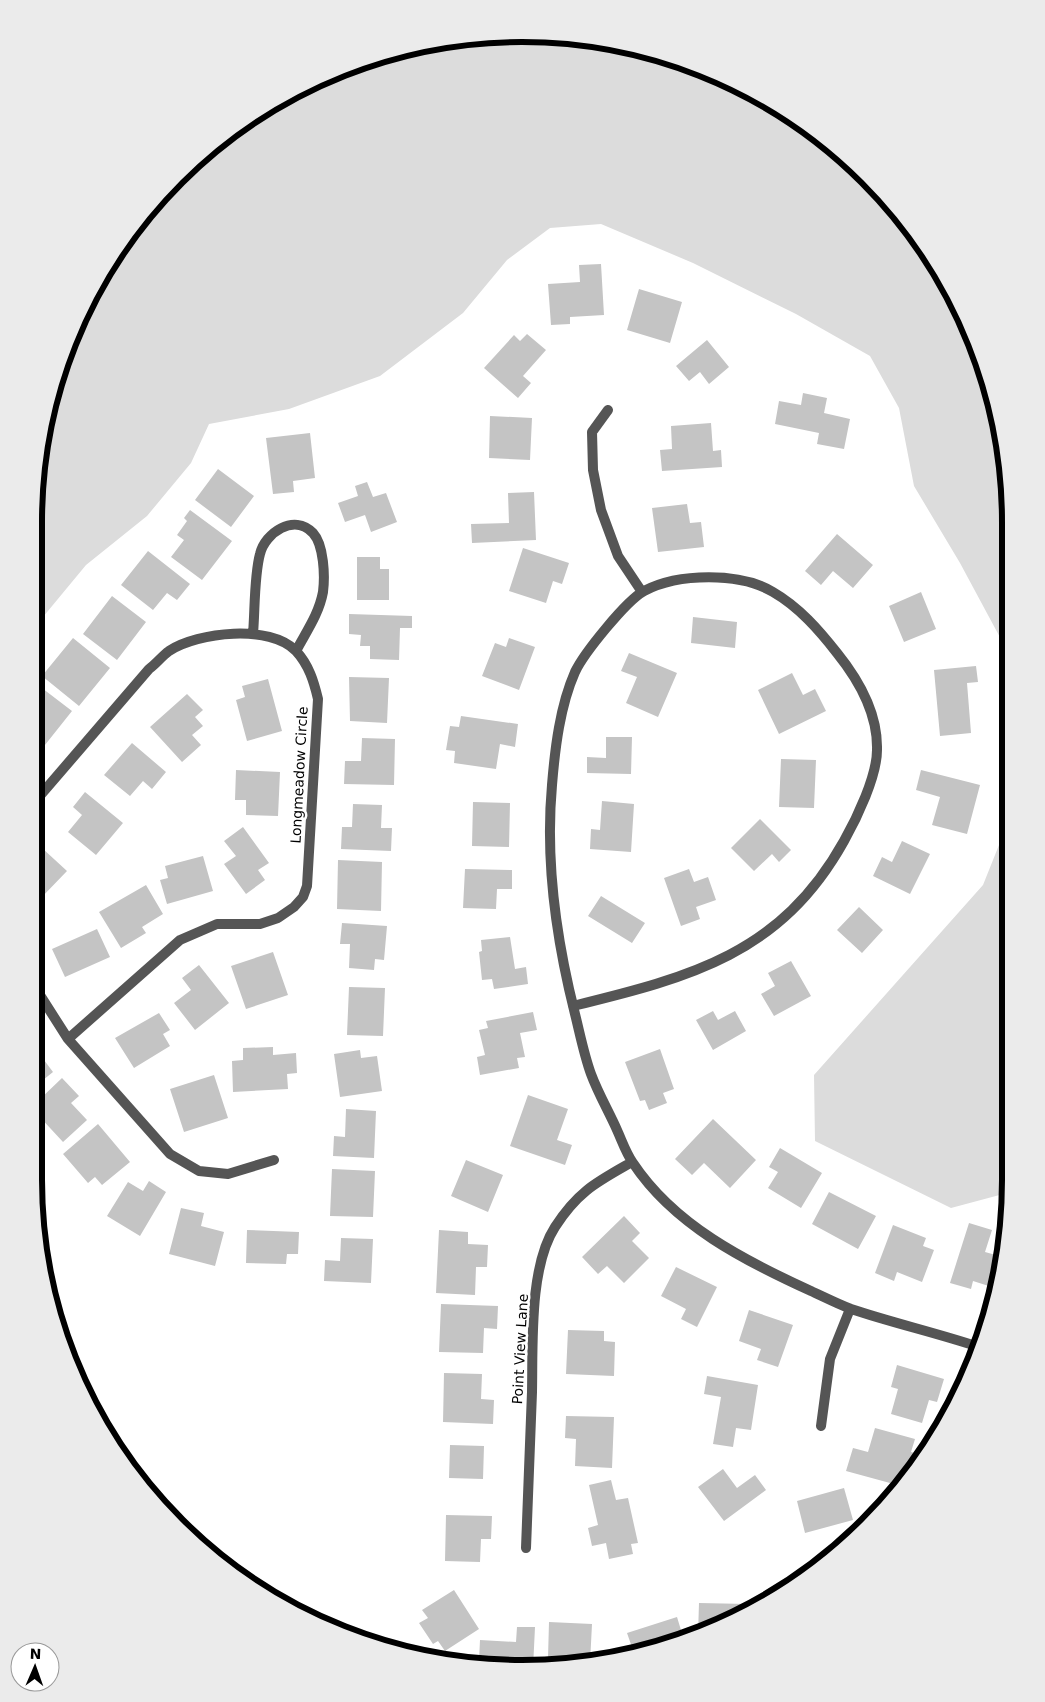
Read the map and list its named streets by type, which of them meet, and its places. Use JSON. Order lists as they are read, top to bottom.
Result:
{
  "streets": {
    "street": ["Longmeadow Circle", "Point View Lane"]
  },
  "north": "top"
}
